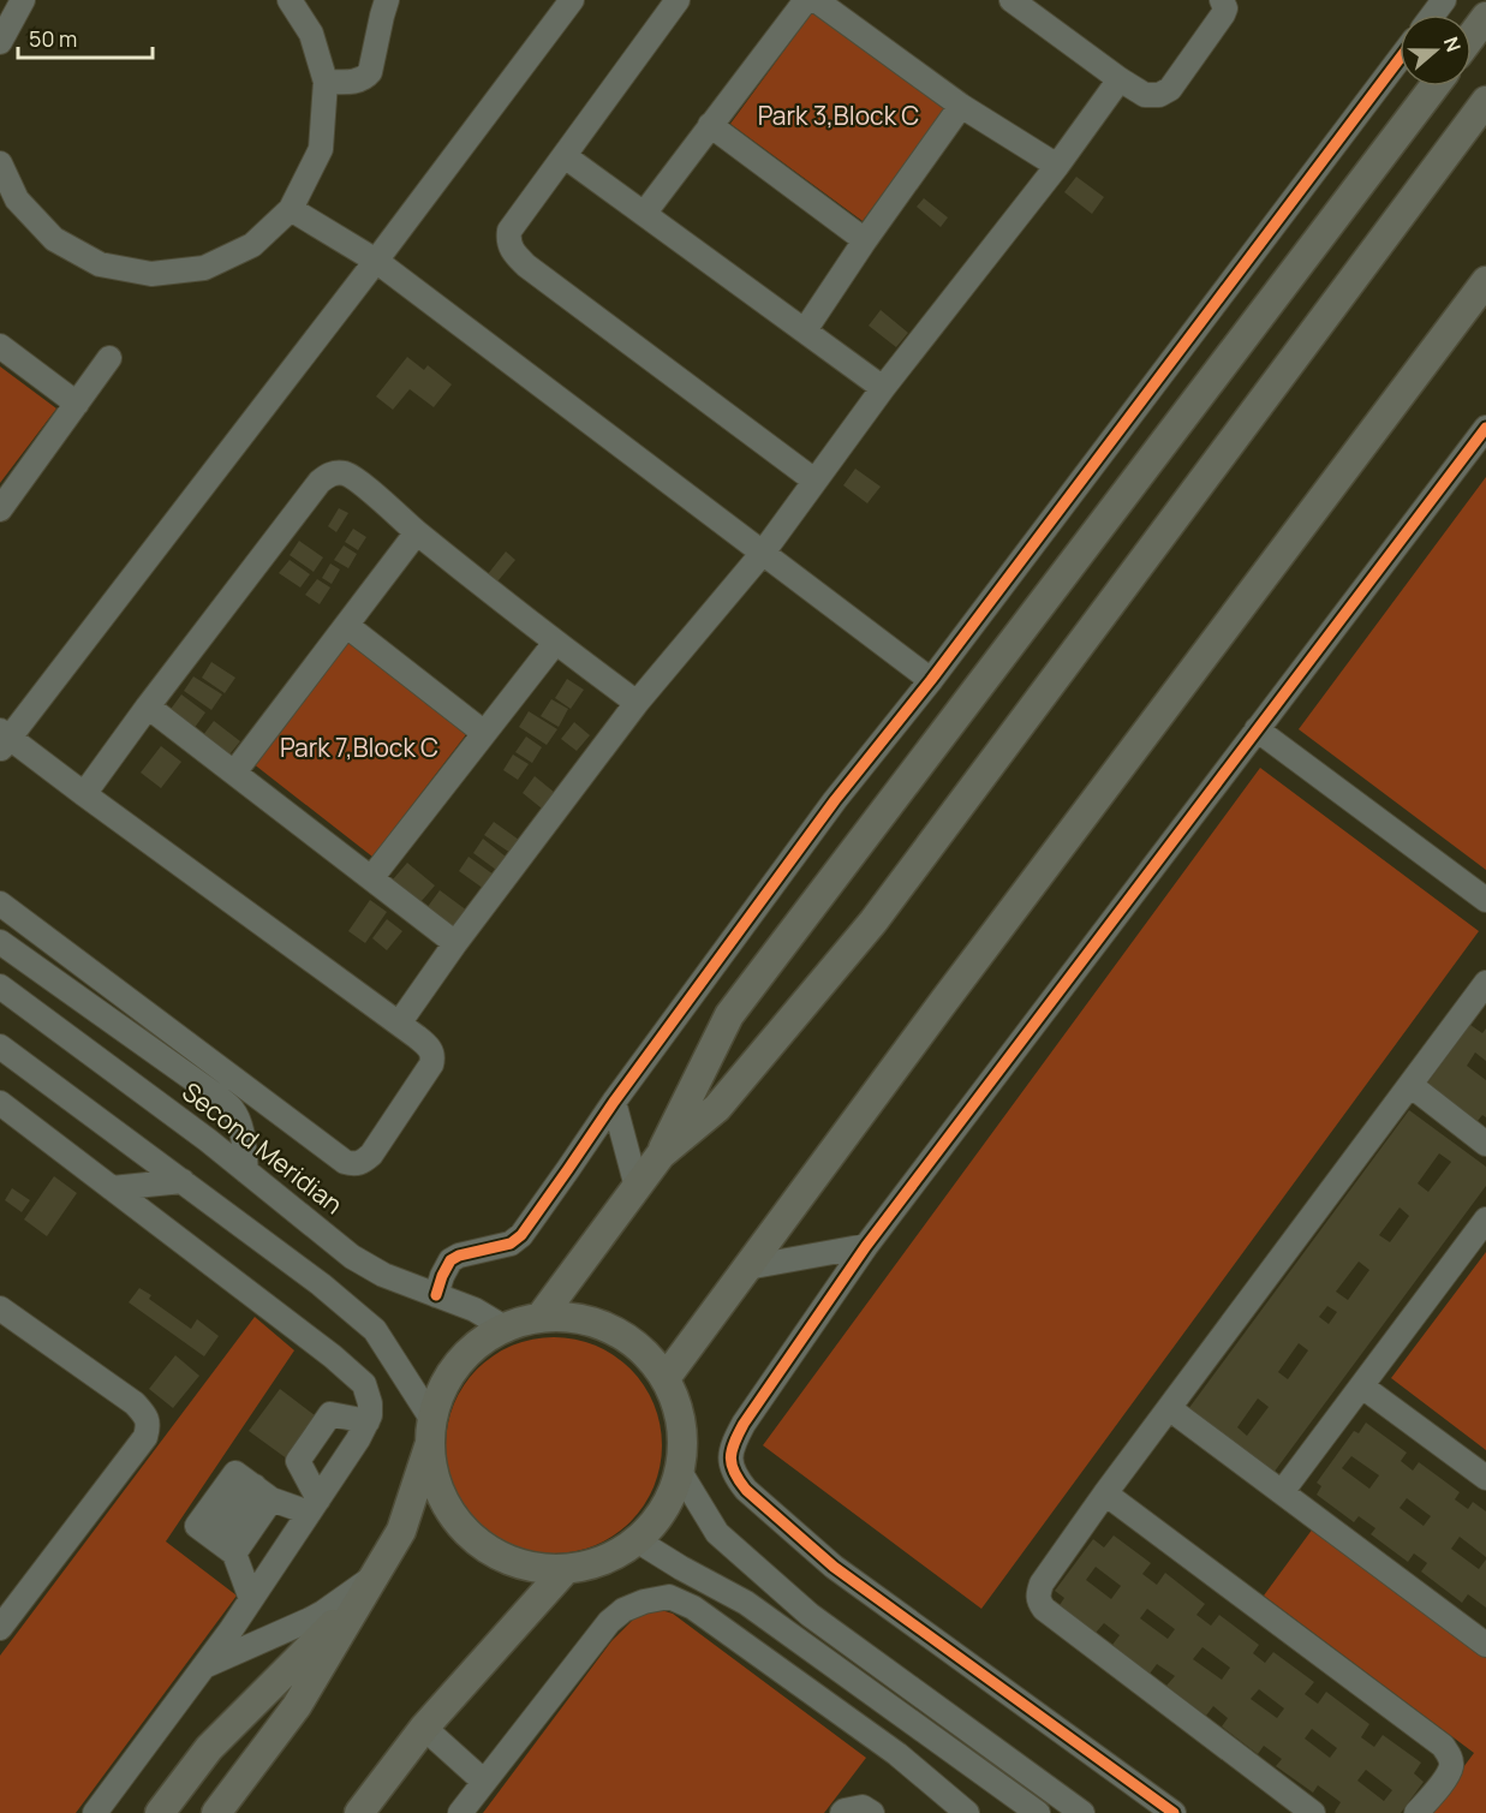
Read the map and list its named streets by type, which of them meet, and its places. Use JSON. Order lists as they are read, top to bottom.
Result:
{
  "streets": {
    "street": ["Second Meridian"]
  },
  "parks": ["Park 3,Block C", "Park 7,Block C"],
  "scale_bar": "50 m",
  "north": "right"
}
